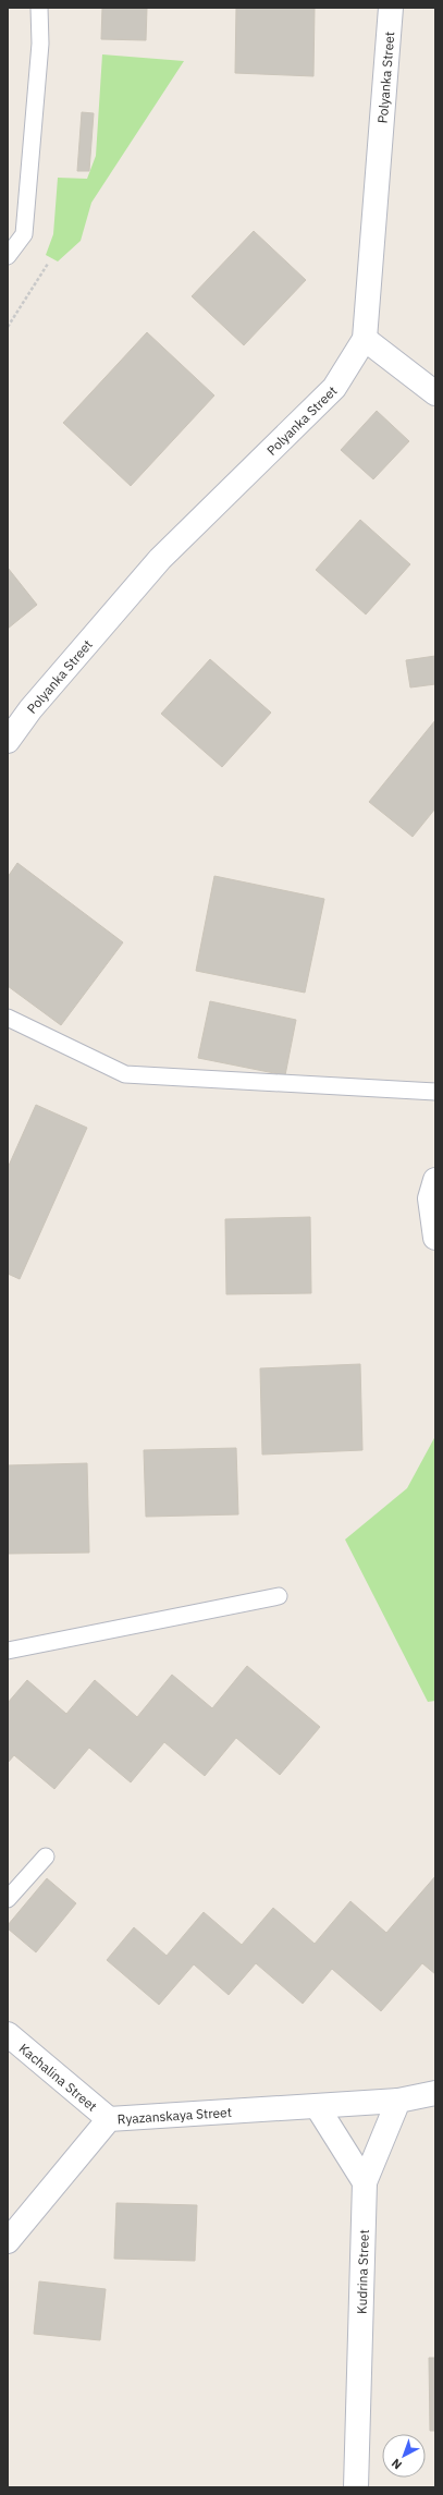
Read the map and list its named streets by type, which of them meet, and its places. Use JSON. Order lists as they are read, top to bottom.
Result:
{
  "streets": {
    "street": [
      "Polyanka Street",
      "Kachalina Street",
      "Ryazanskaya Street",
      "Kudrina Street"
    ]
  },
  "crossings": [
    ["Kachalina Street", "Ryazanskaya Street"],
    ["Ryazanskaya Street", "Kudrina Street"]
  ],
  "north": "bottom left"
}
